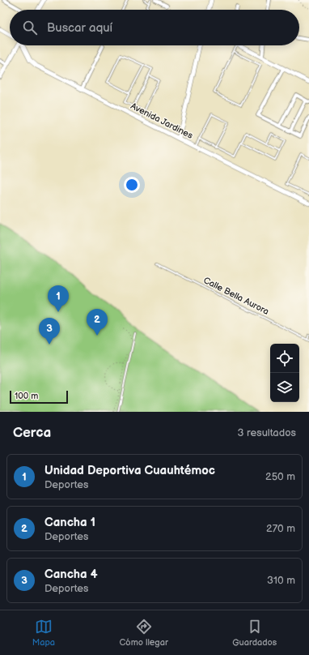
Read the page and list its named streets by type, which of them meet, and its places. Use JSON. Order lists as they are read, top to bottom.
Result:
{
  "streets": {
    "street": ["Avenida Jardines"],
    "lane": ["Calle Bella Aurora"]
  },
  "scale_bar": "100 m",
  "page": {
    "search": "Buscar aquí",
    "pins": ["1", "2", "3"],
    "scale": "100 m",
    "heading": ["Cerca", "3 resultados"],
    "list": [
      {
        "mark": "1",
        "name": "Unidad Deportiva Cuauhtémoc",
        "note": "Deportes",
        "value": "250 m"
      },
      {
        "mark": "2",
        "name": "Cancha 1",
        "note": "Deportes",
        "value": "270 m"
      },
      {
        "mark": "3",
        "name": "Cancha 4",
        "note": "Deportes",
        "value": "310 m"
      }
    ],
    "nav": ["Mapa", "Cómo llegar", "Guardados"]
  }
}
